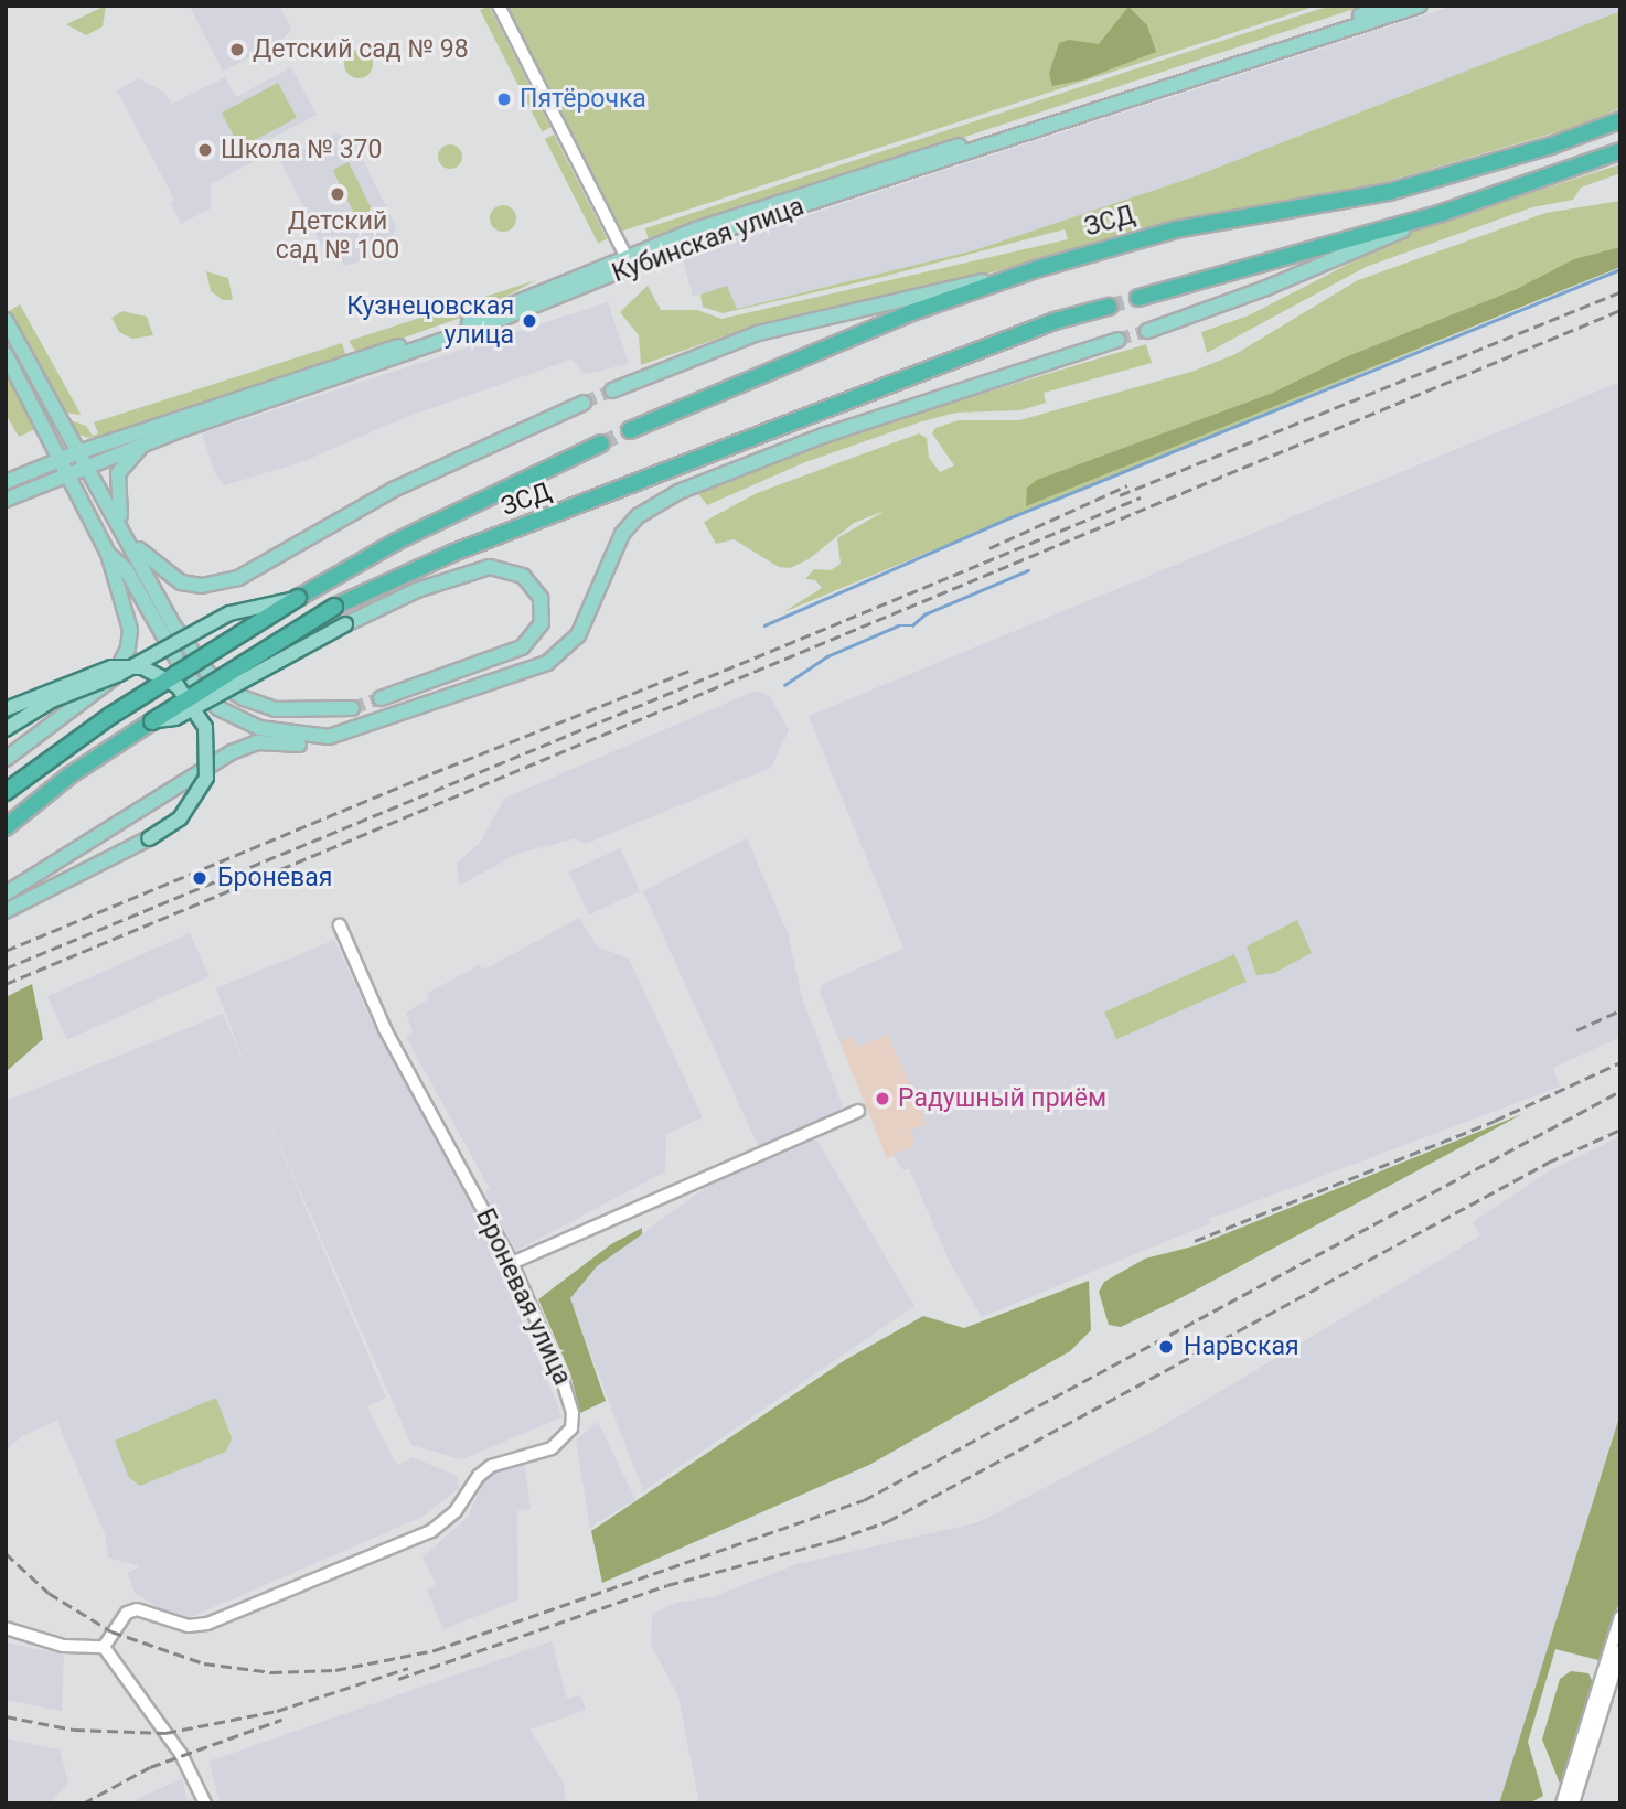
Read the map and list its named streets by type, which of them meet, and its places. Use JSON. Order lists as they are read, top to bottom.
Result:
{
  "streets": {
    "highway": ["ЗСД"],
    "main road": ["Кубинская улица"],
    "street": ["Броневая улица"]
  },
  "places": [
    "Детский сад № 98",
    "Пятёрочка",
    "Школа № 370",
    "Детский сад № 100",
    "Кузнецовская улица",
    "Броневая",
    "Радушный приём",
    "Нарвская"
  ]
}
